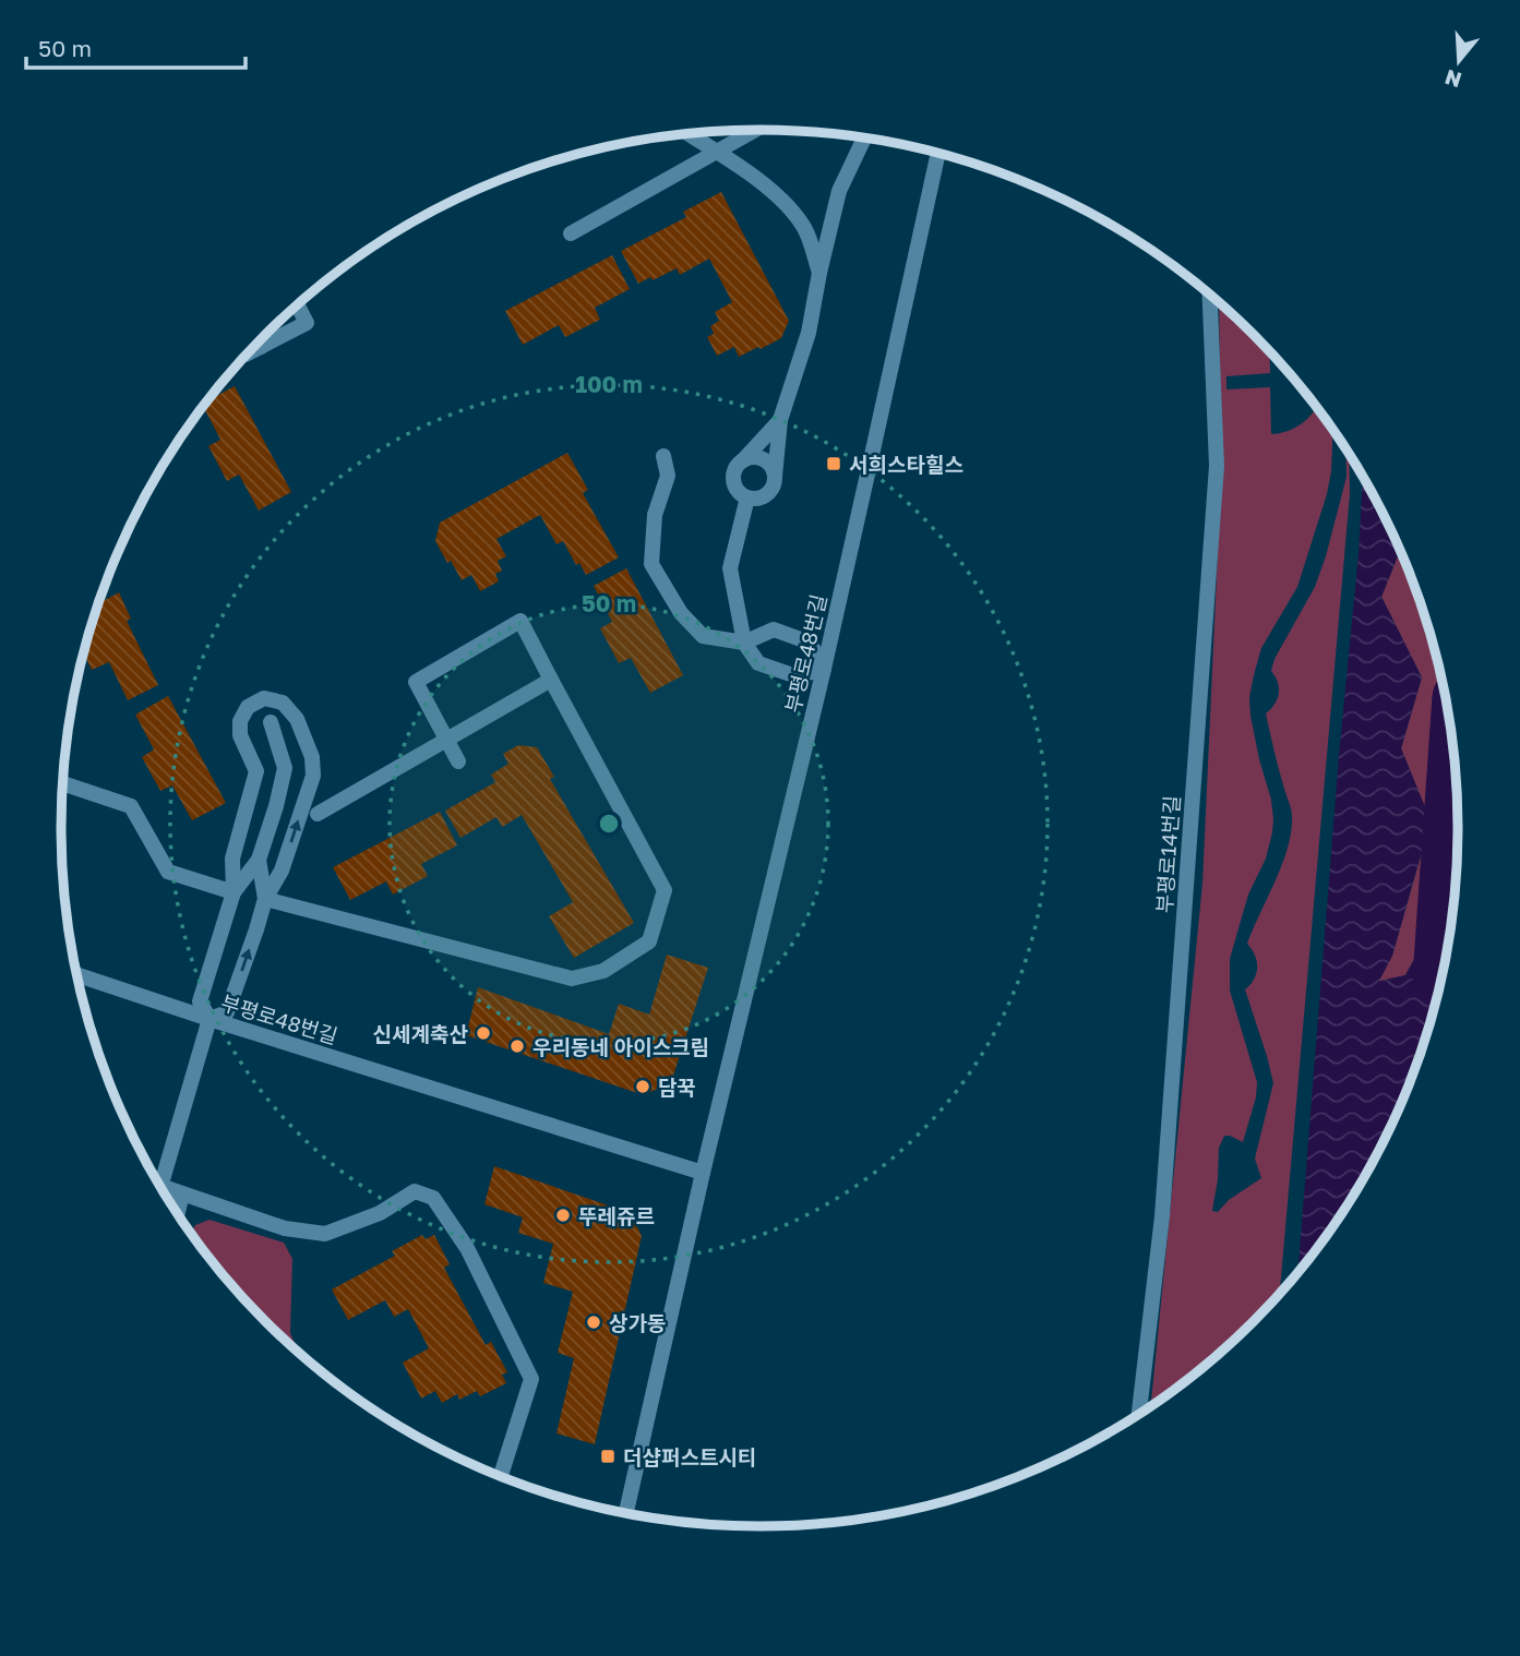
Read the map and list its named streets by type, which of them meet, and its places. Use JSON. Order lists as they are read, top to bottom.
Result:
{
  "streets": {
    "street": ["부평로48번길", "부평로14번길"]
  },
  "places": {
    "transit": ["서희스타힐스", "더샵퍼스트시티"],
    "other": [
      "신세계축산",
      "우리동네 아이스크림",
      "담꾹",
      "뚜레쥬르",
      "상가동"
    ]
  },
  "scale_bar": "50 m",
  "north": "bottom",
  "rings": ["100 m", "50 m"]
}
